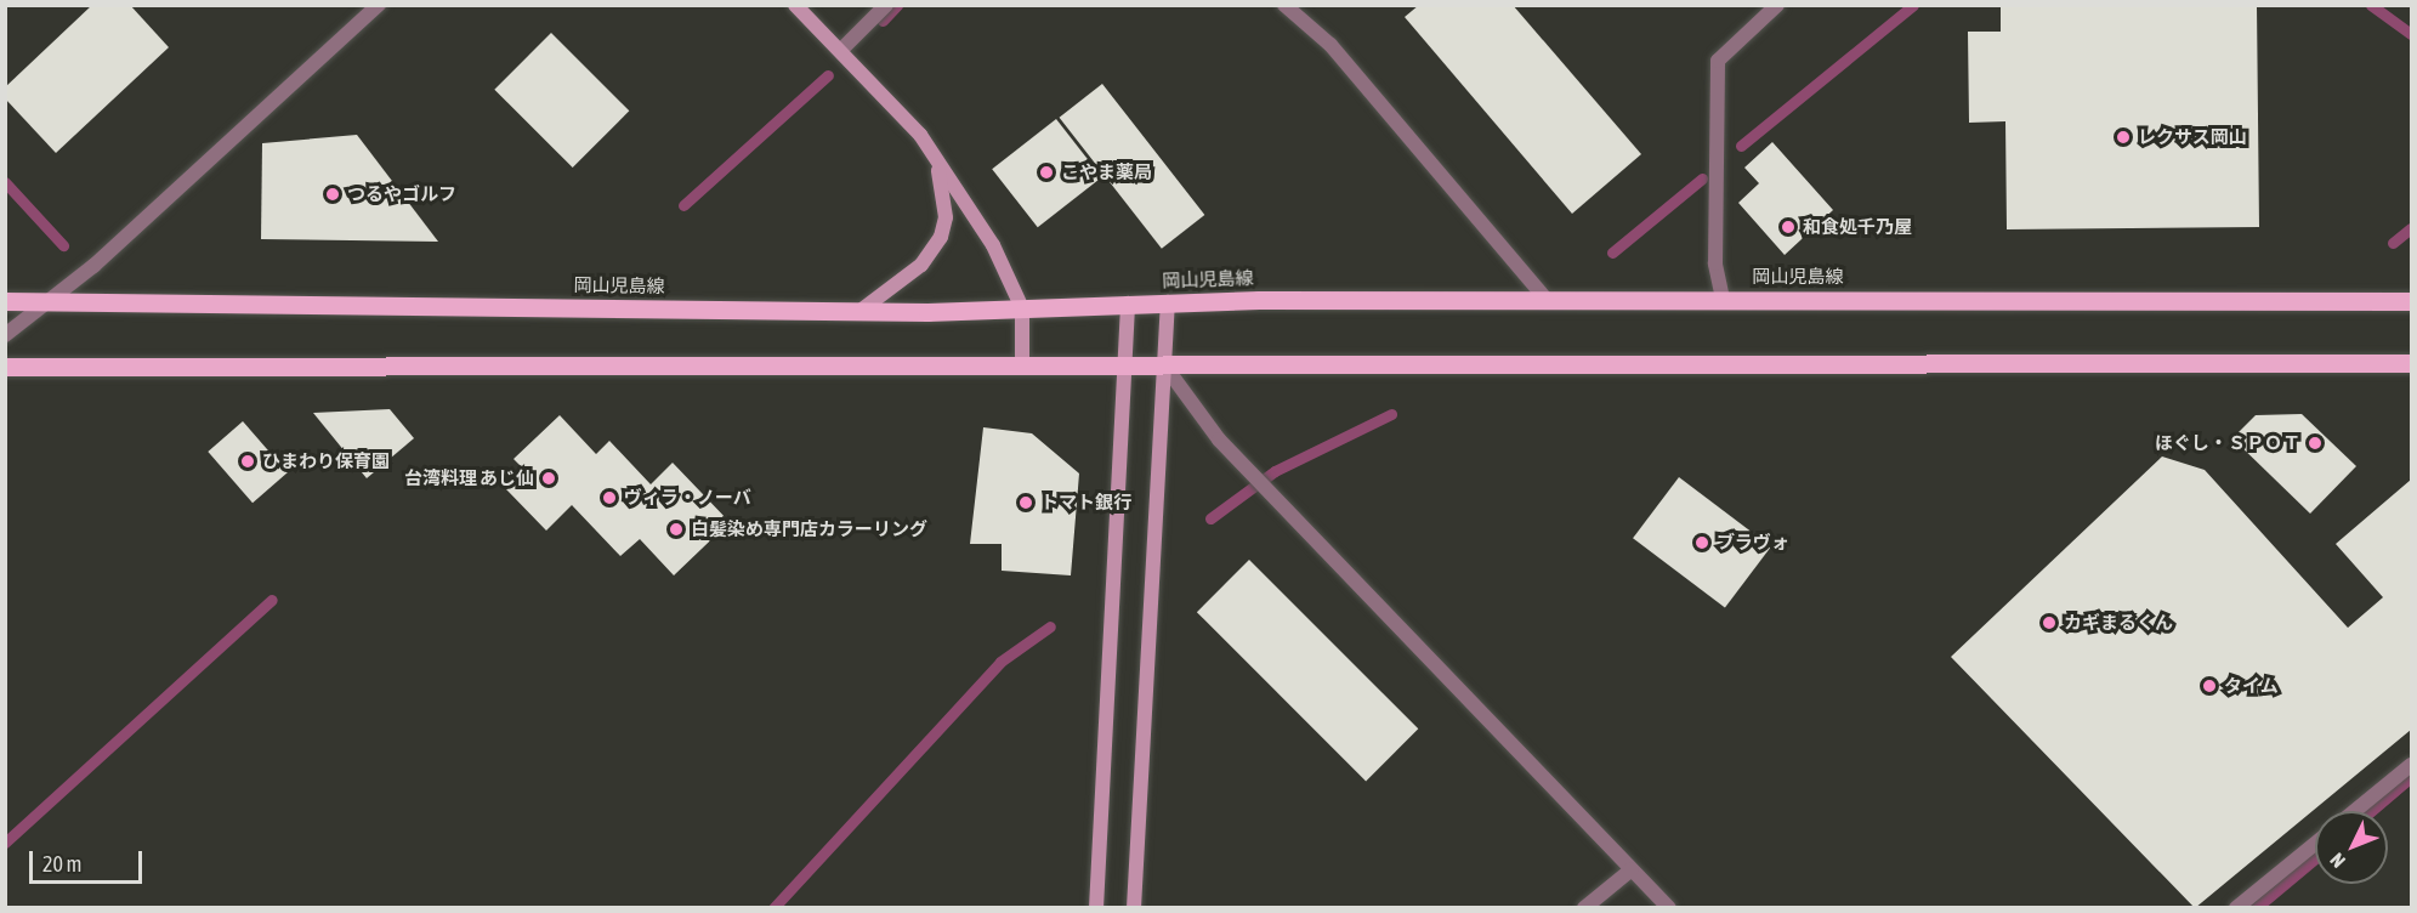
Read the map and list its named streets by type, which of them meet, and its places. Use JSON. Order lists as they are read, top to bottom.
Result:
{
  "streets": {
    "main road": ["岡山児島線"]
  },
  "places": [
    "レクサス岡山",
    "こやま薬局",
    "つるやゴルフ",
    "和食処千乃屋",
    "ほぐし・ＳＰＯＴ",
    "ひまわり保育園",
    "台湾料理 あじ仙",
    "ヴィラ・ノーバ",
    "トマト銀行",
    "白髪染め専門店カラーリング",
    "ブラヴォ",
    "カギまるくん",
    "タイム"
  ],
  "scale_bar": "20 m",
  "north": "bottom left"
}
